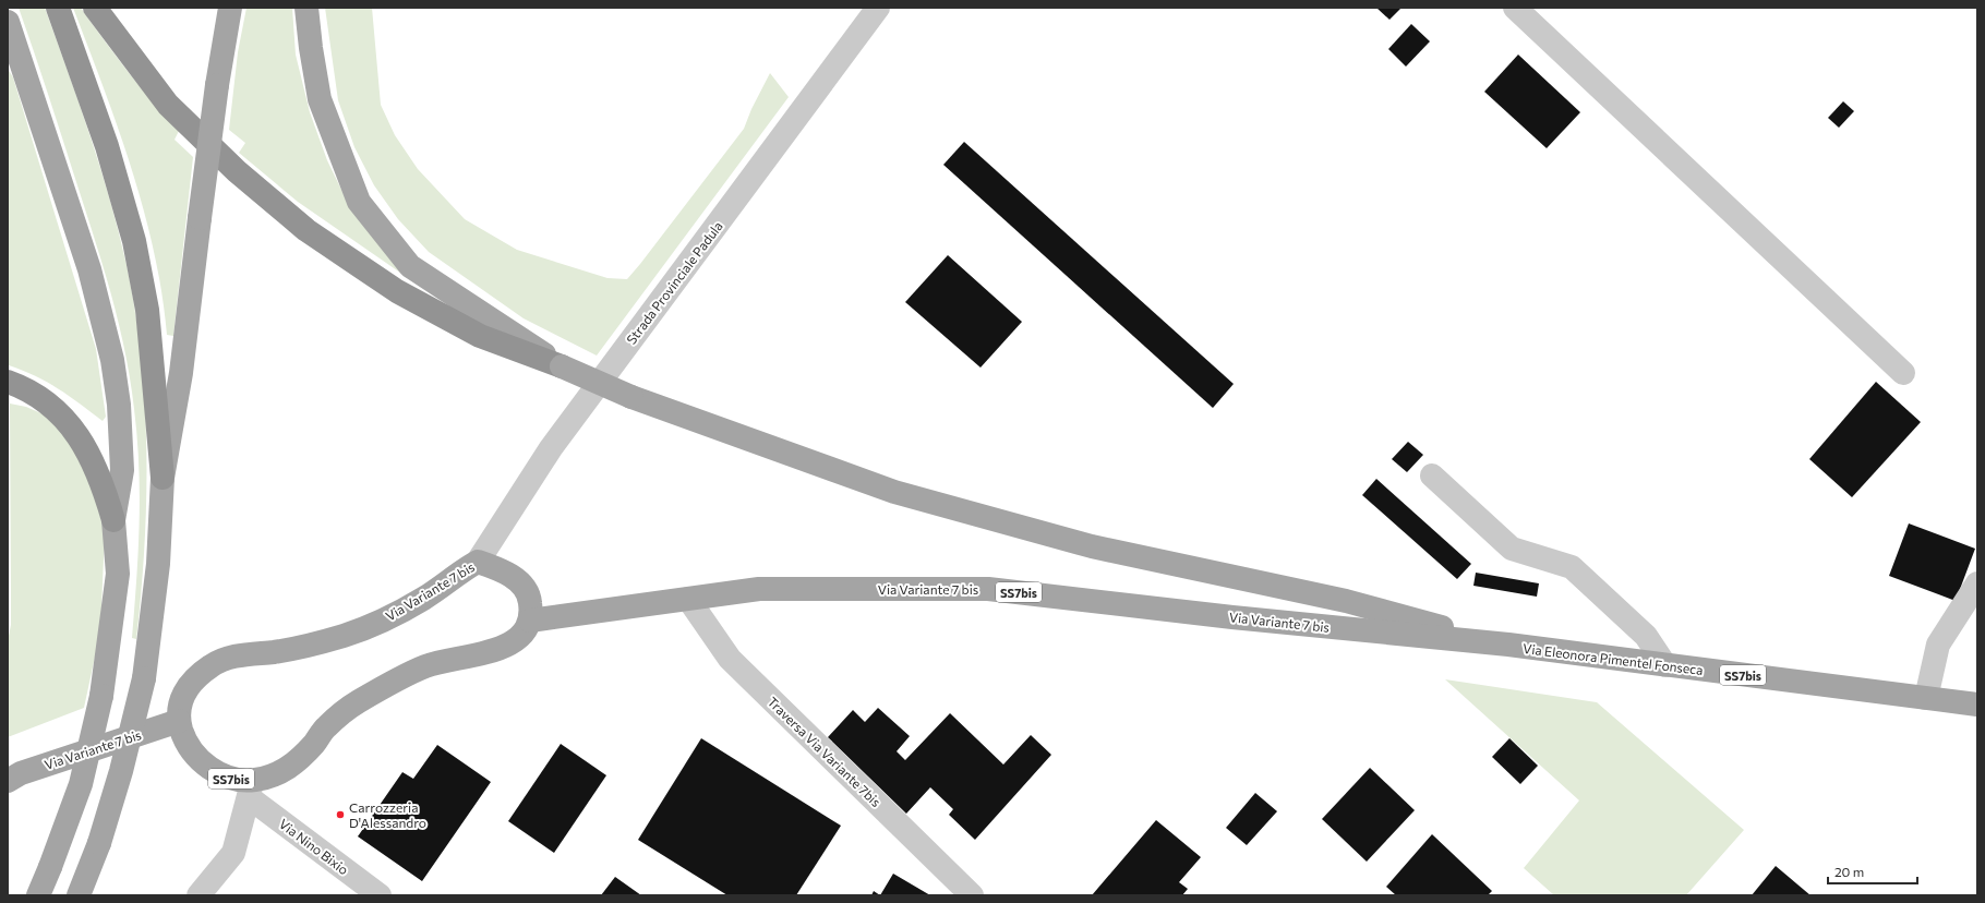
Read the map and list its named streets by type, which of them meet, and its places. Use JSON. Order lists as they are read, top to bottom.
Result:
{
  "streets": {
    "main road": ["Via Variante 7 bis", "SS7bis", "Via Eleonora Pimentel Fonseca"],
    "street": ["Strada Provinciale Padula", "Traversa Via Variante 7bis", "Via Nino Bixio"]
  },
  "crossings": [
    ["Strada Provinciale Padula", "Via Variante 7 bis"],
    ["Via Variante 7 bis", "Via Eleonora Pimentel Fonseca"],
    ["Via Variante 7 bis", "Traversa Via Variante 7bis"],
    ["Via Variante 7 bis", "Via Nino Bixio"]
  ],
  "places": ["Carrozzeria D'Alessandro"],
  "scale_bar": "20 m"
}
